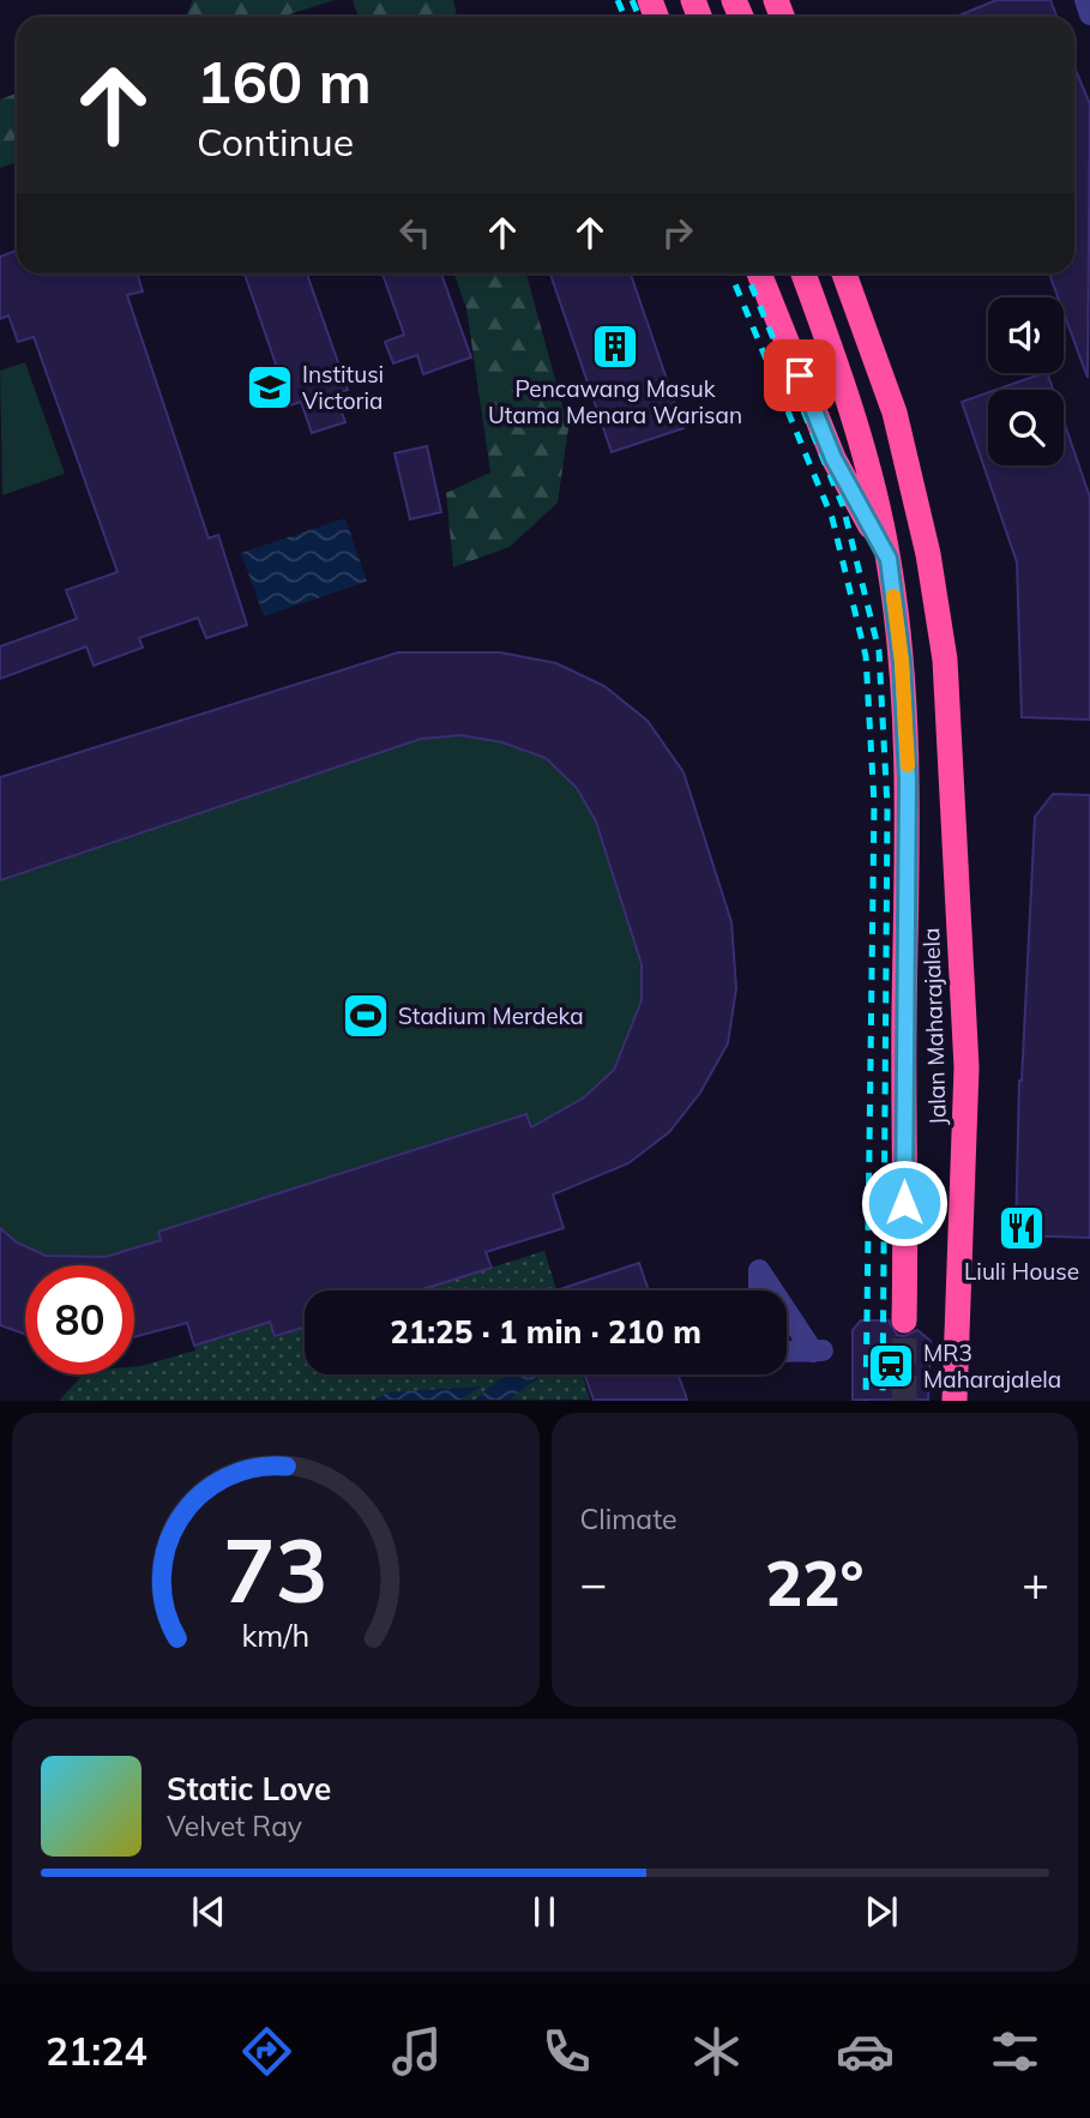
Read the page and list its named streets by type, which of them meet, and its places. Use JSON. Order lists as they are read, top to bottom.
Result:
{
  "streets": {
    "highway": ["Jalan Maharajalela"]
  },
  "places": {
    "building": ["Pencawang Masuk Utama Menara Warisan"],
    "school or university": ["Institusi Victoria"],
    "sports": ["Stadium Merdeka"],
    "restaurant": ["Liuli House"],
    "station": ["MR3 Maharajalela"]
  },
  "page": {
    "turn": ["160 m", "Continue"],
    "limit": "80",
    "trip": "21:25 · 1 min · 210 m",
    "tile": "Climate",
    "heat": ["−", "22°", "+"],
    "song": ["Static Love", "Velvet Ray"],
    "tabs": "21:24",
    "gauge": ["73", "km/h"]
  }
}
